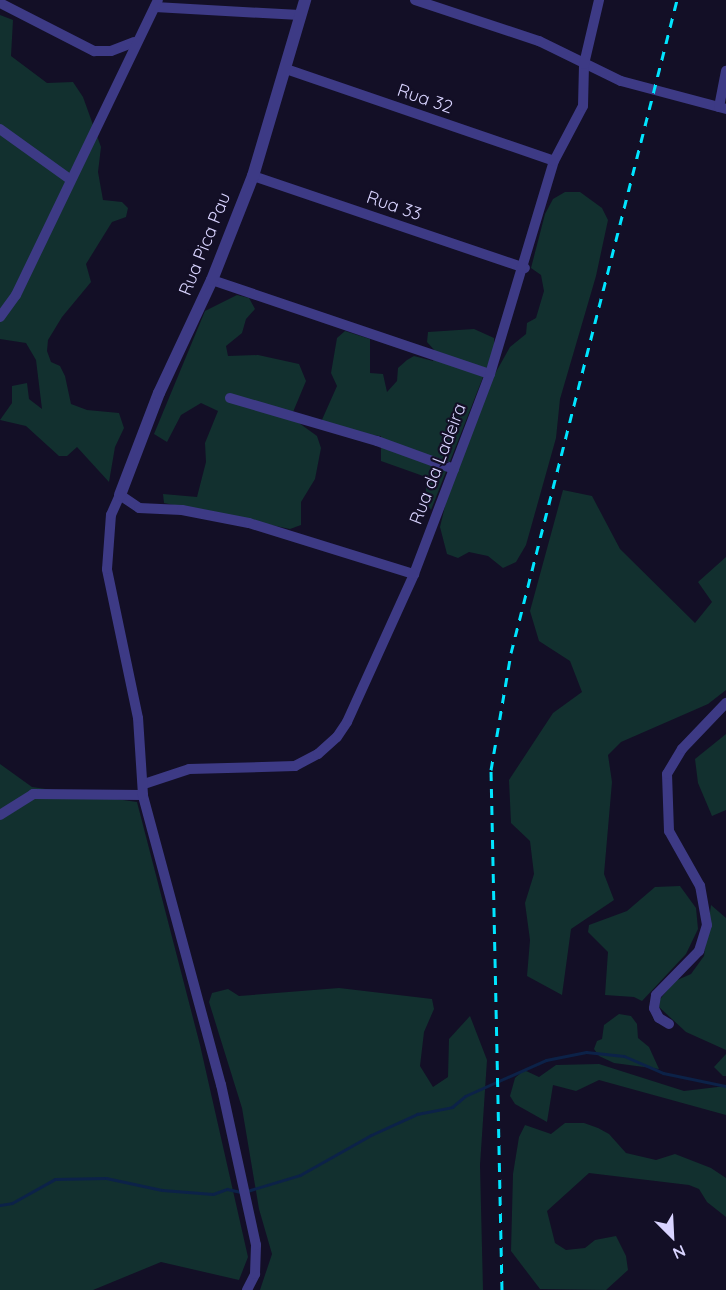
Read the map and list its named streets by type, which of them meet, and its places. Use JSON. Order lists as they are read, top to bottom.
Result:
{
  "streets": {
    "street": [
      "Rua 32",
      "Rua 33",
      "Rua Pica Pau",
      "Rua da Ladeira"
    ]
  },
  "crossings": [
    ["Rua 32", "Rua Pica Pau"],
    ["Rua 32", "Rua da Ladeira"],
    ["Rua 33", "Rua Pica Pau"],
    ["Rua 33", "Rua da Ladeira"]
  ],
  "north": "bottom right"
}
